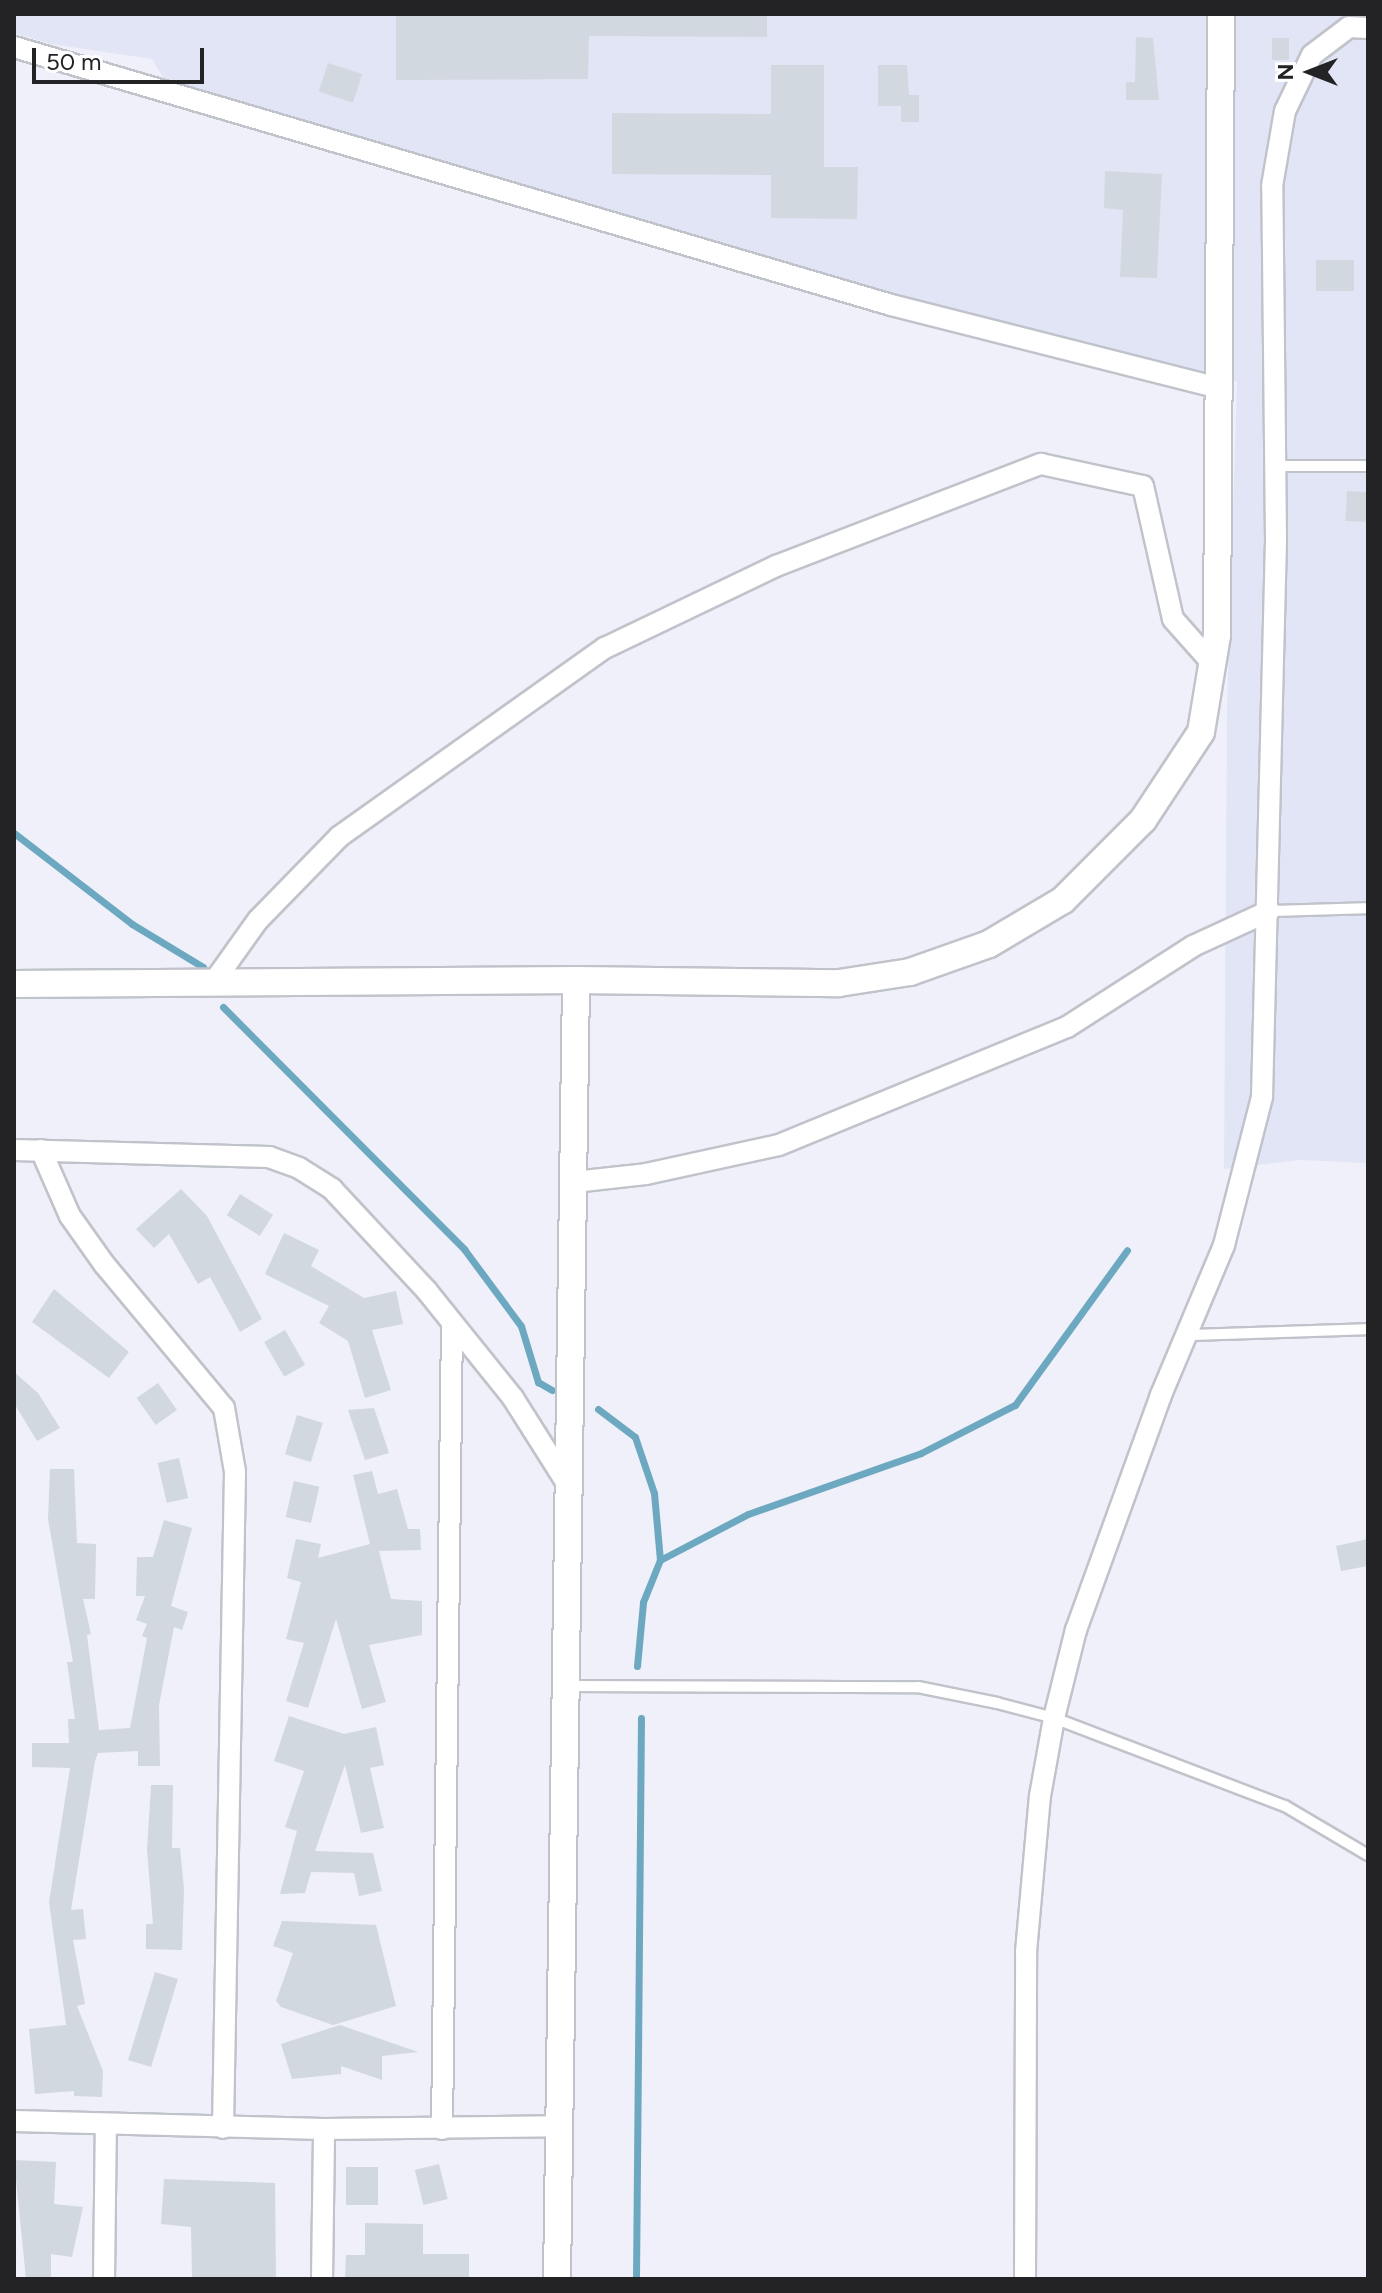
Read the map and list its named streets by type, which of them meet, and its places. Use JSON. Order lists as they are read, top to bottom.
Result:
{
  "scale_bar": "50 m",
  "north": "left"
}
